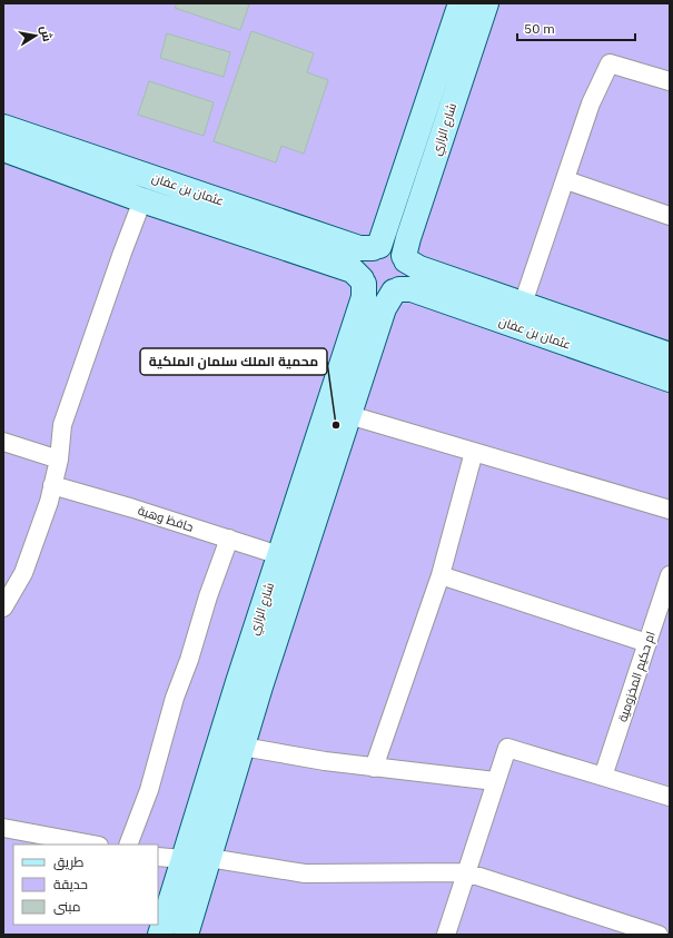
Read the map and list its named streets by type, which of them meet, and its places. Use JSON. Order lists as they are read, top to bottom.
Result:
{
  "streets": {
    "street": [
      "شارع الرازي",
      "عثمان بن عفان",
      "حافظ وهبة",
      "ام حكيم المخزومية"
    ]
  },
  "crossings": [
    ["شارع الرازي", "عثمان بن عفان"],
    ["شارع الرازي", "حافظ وهبة"]
  ],
  "places": ["محمية الملك سلمان الملكية"],
  "legend": ["طريق", "حديقة", "مبنى"],
  "scale_bar": "50 m",
  "north": "right"
}
